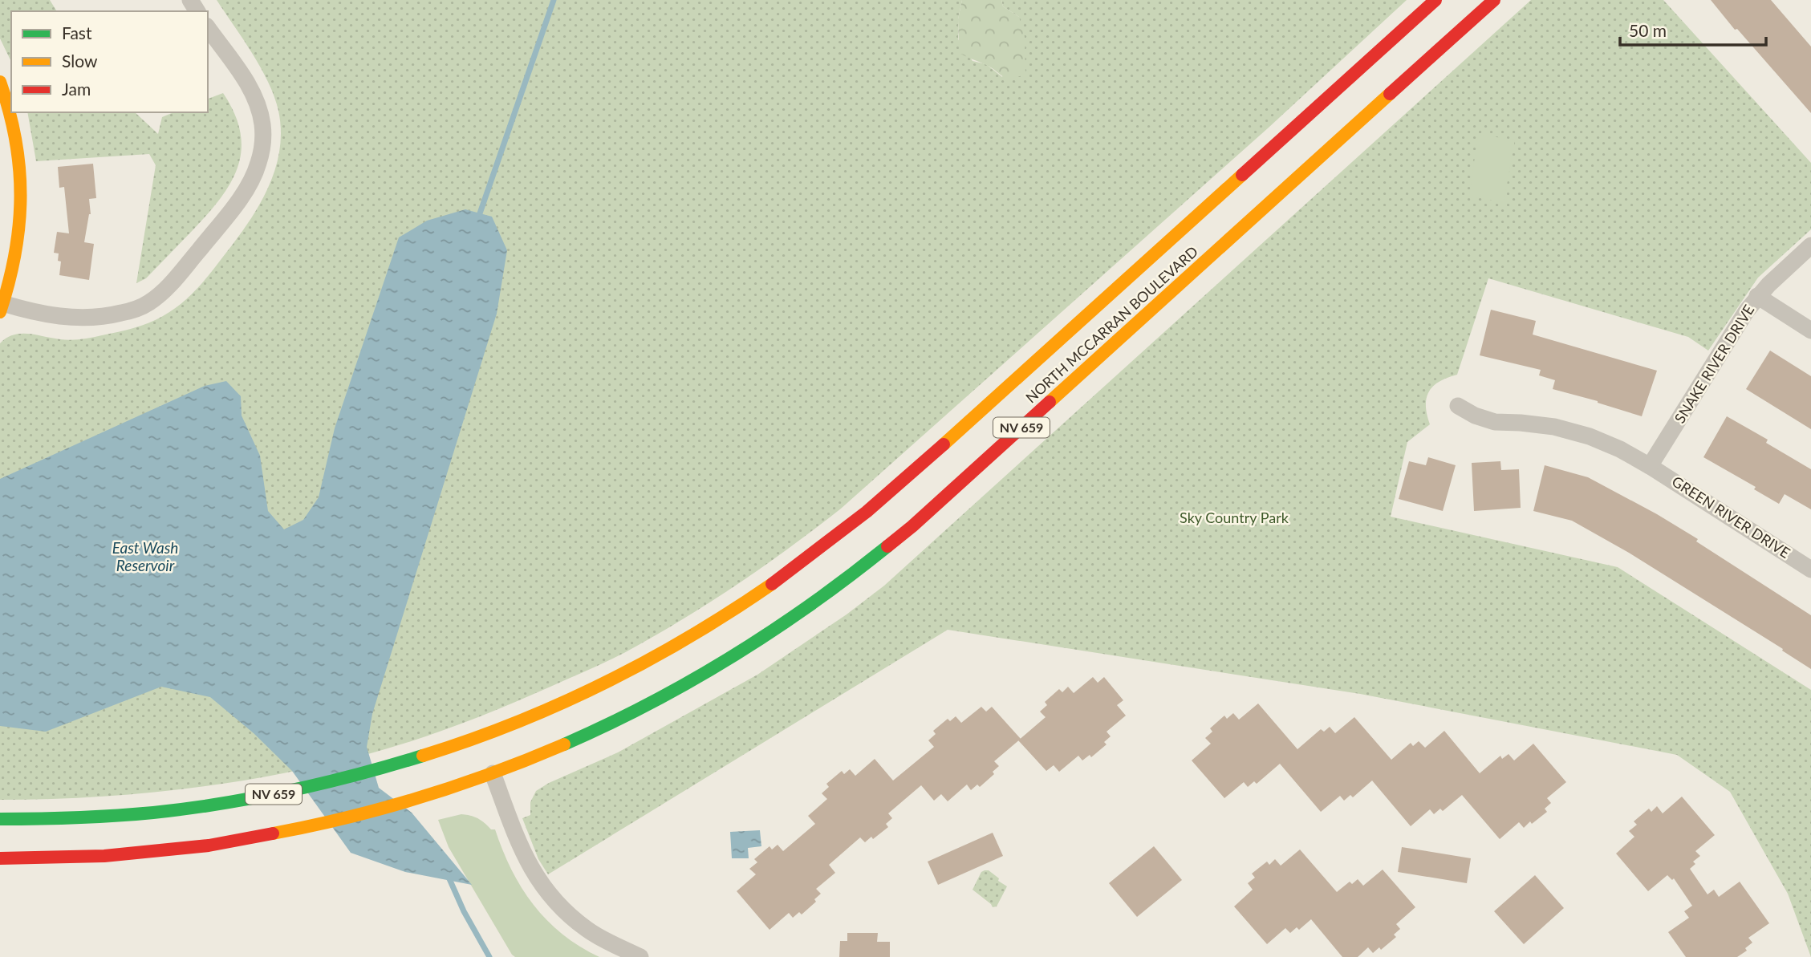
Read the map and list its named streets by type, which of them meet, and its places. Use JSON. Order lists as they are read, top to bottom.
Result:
{
  "streets": {
    "main road": ["NORTH MCCARRAN BOULEVARD", "NV 659"],
    "street": ["SNAKE RIVER DRIVE", "GREEN RIVER DRIVE"]
  },
  "crossings": [
    ["SNAKE RIVER DRIVE", "GREEN RIVER DRIVE"]
  ],
  "water": ["East Wash Reservoir"],
  "parks": ["Sky Country Park"],
  "legend": ["Fast", "Slow", "Jam"],
  "scale_bar": "50 m"
}
